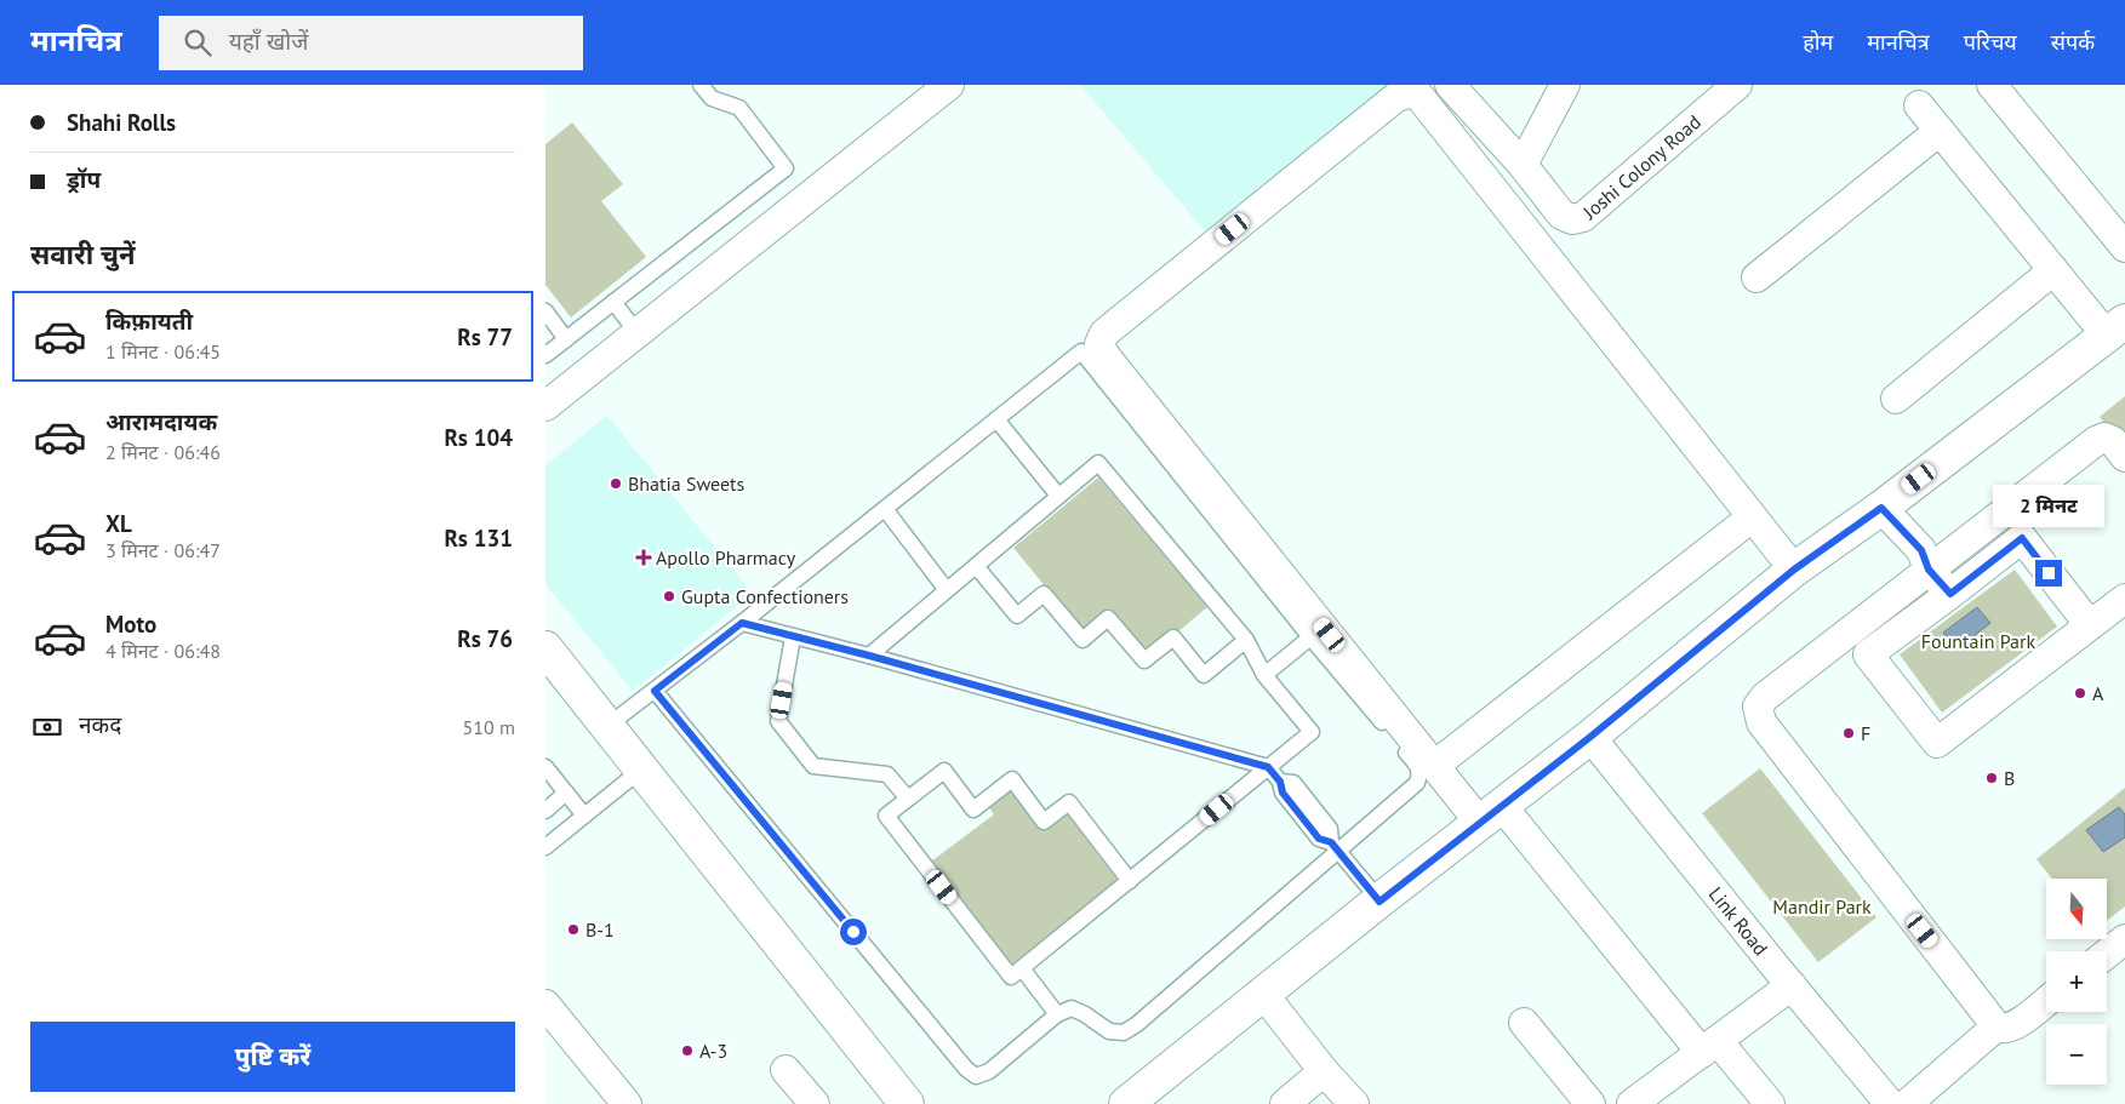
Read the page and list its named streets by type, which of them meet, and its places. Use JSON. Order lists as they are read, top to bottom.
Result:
{
  "streets": {
    "street": ["Joshi Colony Road", "Link Road"]
  },
  "parks": ["Fountain Park", "Mandir Park"],
  "places": {
    "other": [
      "Bhatia Sweets",
      "Gupta Confectioners",
      "A",
      "F",
      "B",
      "B-1",
      "A-3"
    ],
    "health": ["Apollo Pharmacy"]
  },
  "north": "bottom",
  "page": {
    "header": "मानचित्र",
    "search": "यहाँ खोजें",
    "nav": [
      "होम",
      "मानचित्र",
      "परिचय",
      "संपर्क"
    ],
    "banner": ["Shahi Rolls", "ड्रॉप"],
    "heading": "सवारी चुनें",
    "list": [
      {
        "name": "किफ़ायती",
        "note": "1 मिनट · 06:45",
        "value": "Rs 77"
      },
      {
        "name": "आरामदायक",
        "note": "2 मिनट · 06:46",
        "value": "Rs 104"
      },
      {
        "name": "XL",
        "note": "3 मिनट · 06:47",
        "value": "Rs 131"
      },
      {
        "name": "Moto",
        "note": "4 मिनट · 06:48",
        "value": "Rs 76"
      }
    ],
    "bubble": "2 मिनट",
    "pay": ["नकद", "510 m"],
    "map_buttons": ["+", "−"],
    "buttons": "पुष्टि करें"
  }
}
